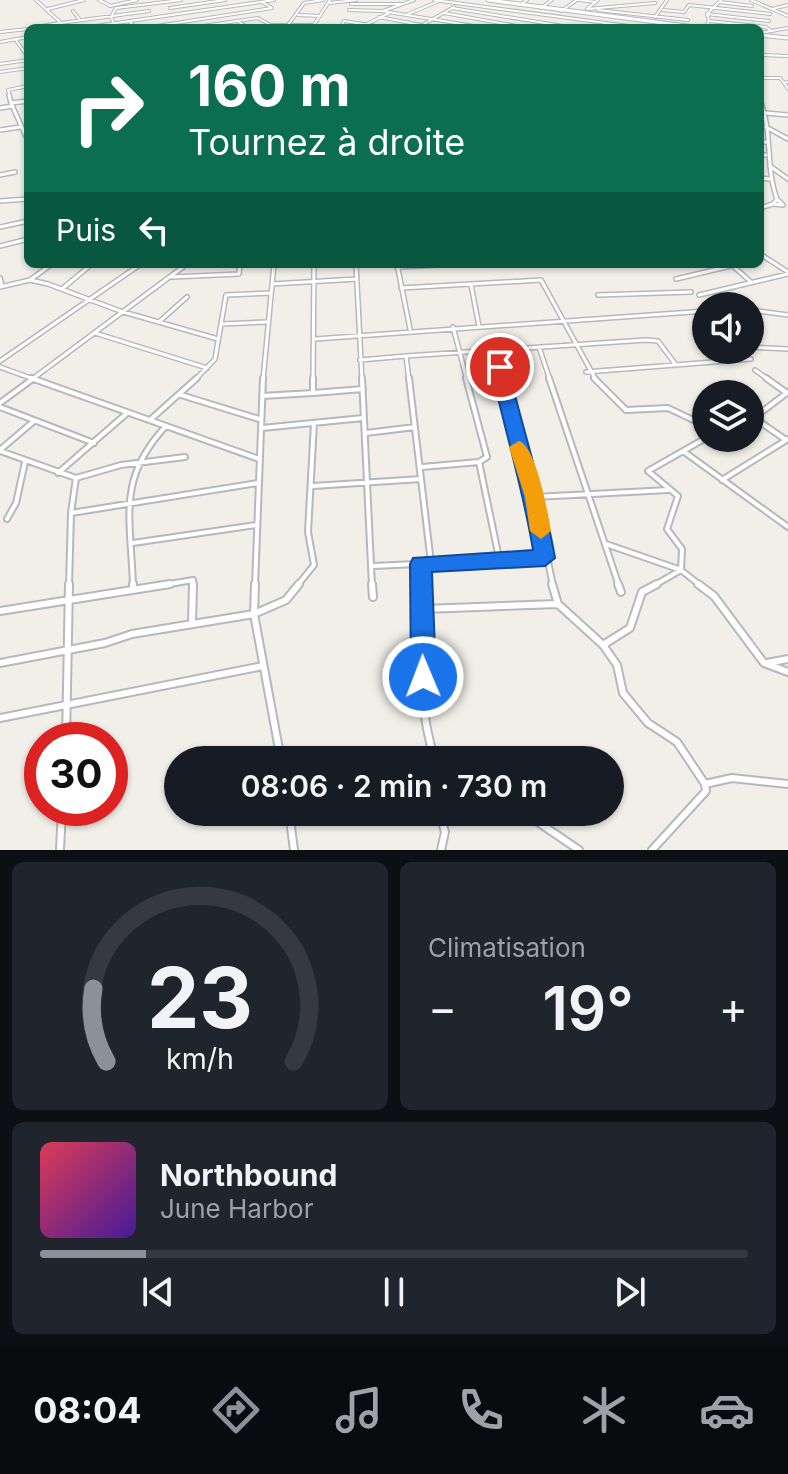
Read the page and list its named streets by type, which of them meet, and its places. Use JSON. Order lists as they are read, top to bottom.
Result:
{
  "page": {
    "turn": ["160 m", "Tournez à droite"],
    "then": "Puis",
    "limit": "30",
    "trip": "08:06 · 2 min · 730 m",
    "tile": "Climatisation",
    "heat": ["−", "19°", "+"],
    "song": ["Northbound", "June Harbor"],
    "tabs": "08:04",
    "gauge": ["23", "km/h"]
  }
}
